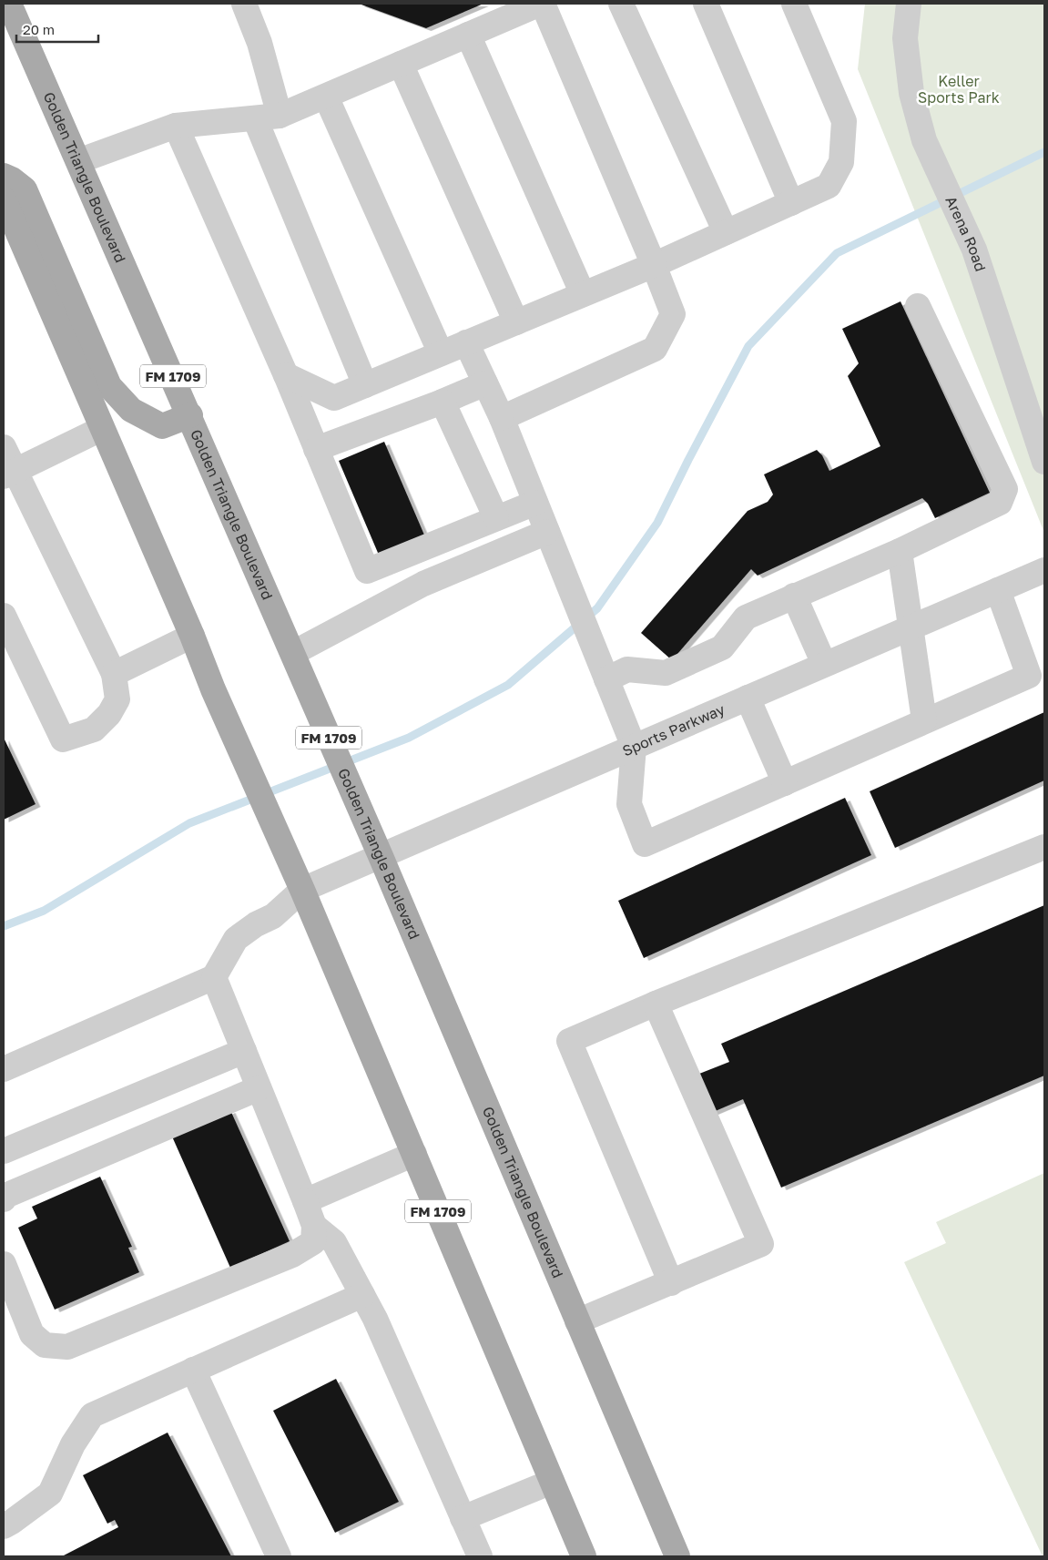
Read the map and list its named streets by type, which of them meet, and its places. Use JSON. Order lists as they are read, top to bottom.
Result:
{
  "streets": {
    "main road": ["Golden Triangle Boulevard", "FM 1709"],
    "street": ["Arena Road", "Sports Parkway"]
  },
  "crossings": [
    ["Golden Triangle Boulevard", "Sports Parkway"],
    ["FM 1709", "Sports Parkway"]
  ],
  "parks": ["Keller Sports Park"],
  "scale_bar": "20 m"
}
